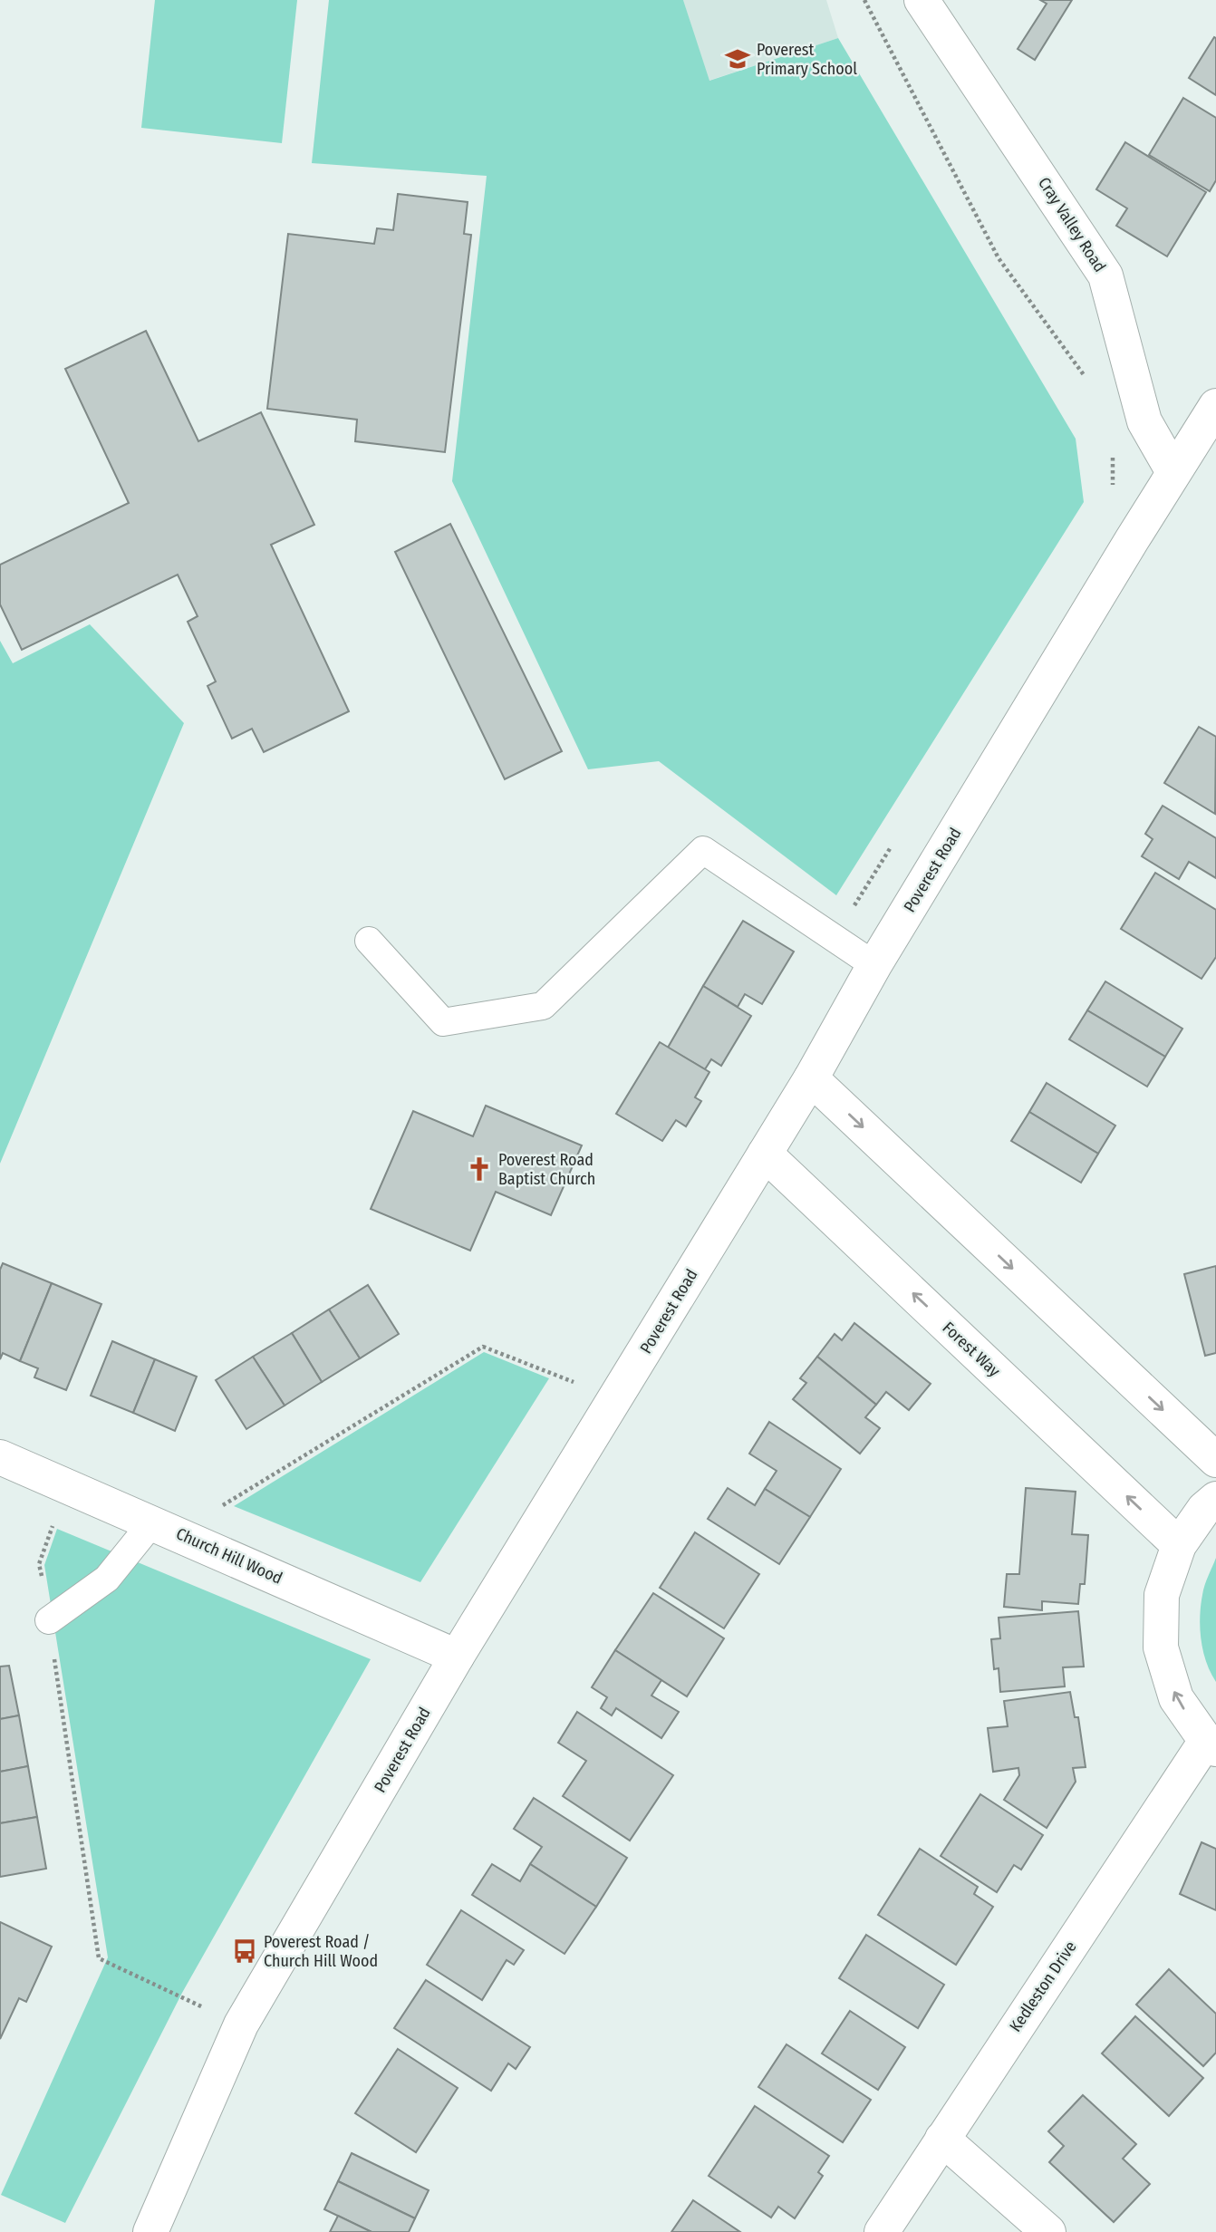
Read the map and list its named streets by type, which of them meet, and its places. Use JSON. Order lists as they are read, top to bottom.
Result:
{
  "streets": {
    "street": [
      "Cray Valley Road",
      "Poverest Road",
      "Forest Way",
      "Church Hill Wood",
      "Kedleston Drive"
    ]
  },
  "crossings": [
    ["Cray Valley Road", "Poverest Road"],
    ["Poverest Road", "Forest Way"],
    ["Poverest Road", "Church Hill Wood"]
  ],
  "places": {
    "school or university": ["Poverest Primary School"],
    "church": ["Poverest Road Baptist Church"],
    "bus stop": ["Poverest Road / Church Hill Wood"]
  }
}
